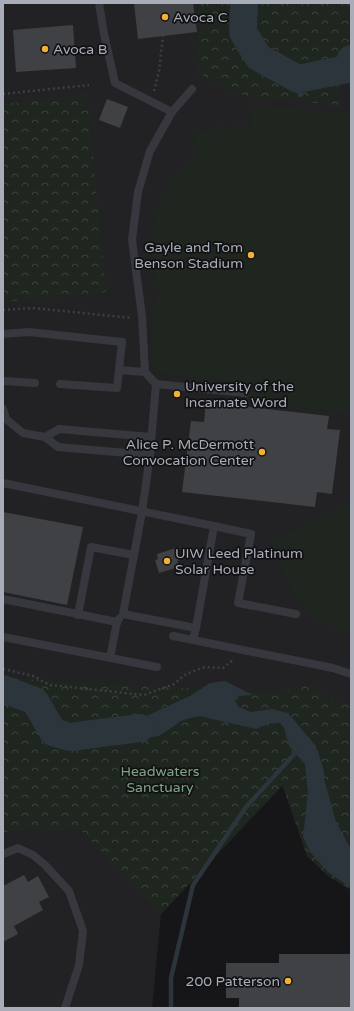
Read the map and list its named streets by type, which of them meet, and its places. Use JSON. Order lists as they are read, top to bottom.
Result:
{
  "parks": ["Headwaters Sanctuary"],
  "places": [
    "Avoca C",
    "Avoca B",
    "Gayle and Tom Benson Stadium",
    "University of the Incarnate Word",
    "Alice P. McDermott Convocation Center",
    "UIW Leed Platinum Solar House",
    "200 Patterson"
  ]
}
